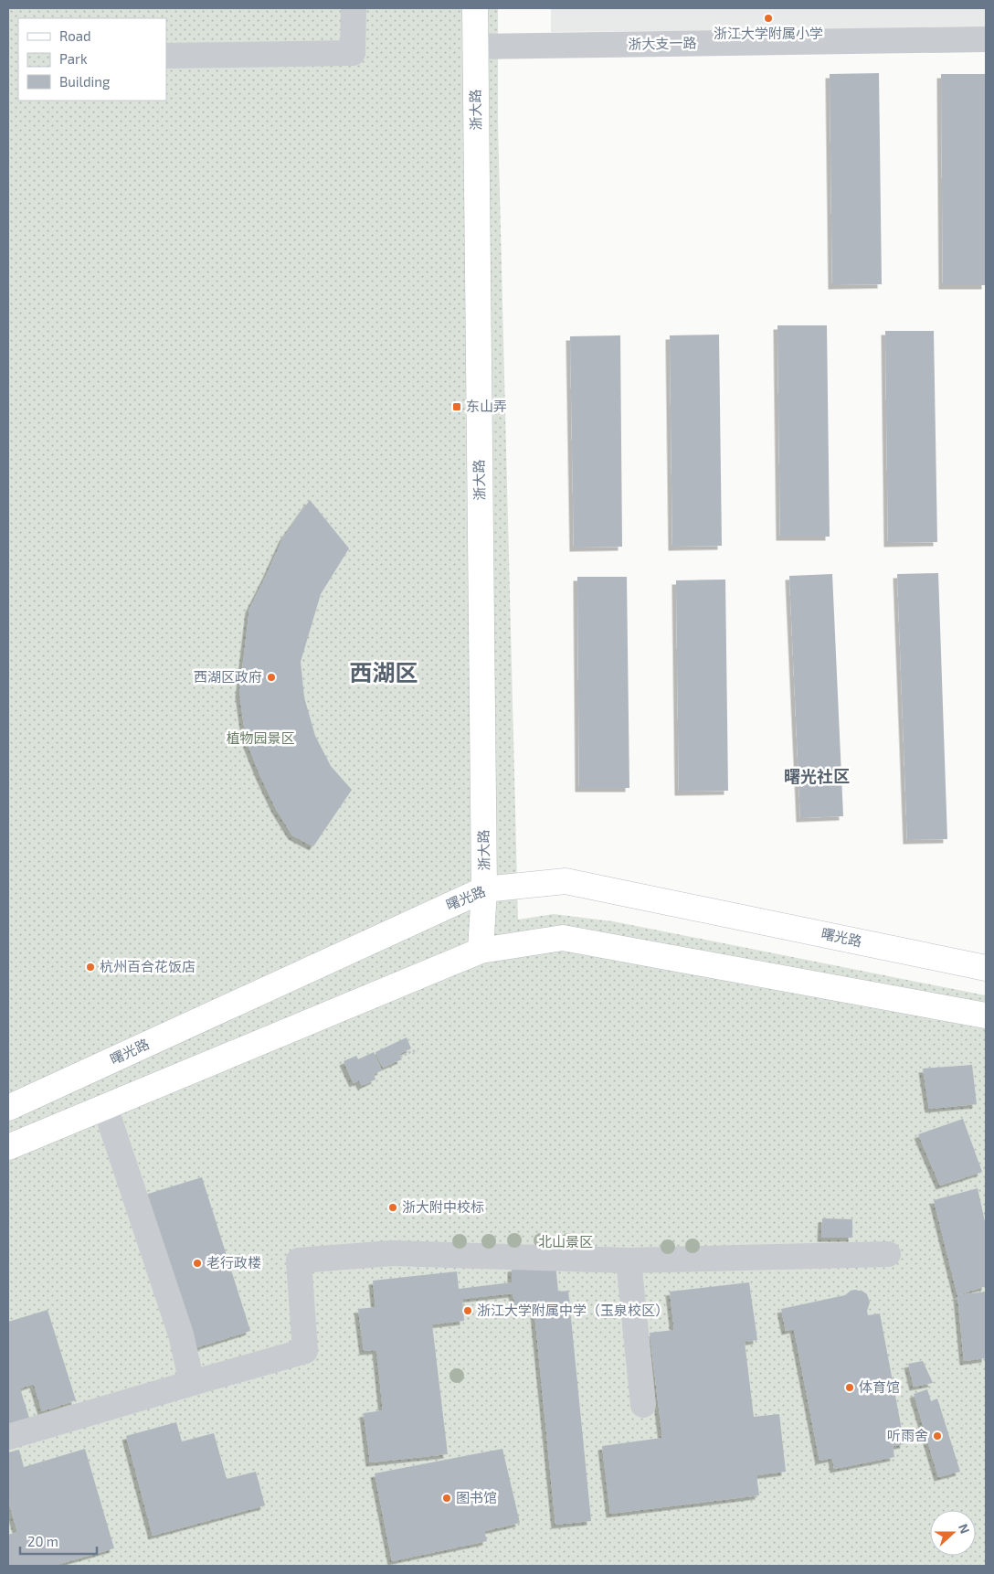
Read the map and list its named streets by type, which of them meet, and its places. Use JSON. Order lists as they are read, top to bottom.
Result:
{
  "streets": {
    "main road": ["浙大路", "曙光路"],
    "street": ["浙大支一路"]
  },
  "crossings": [
    ["浙大支一路", "浙大路"],
    ["浙大路", "曙光路"]
  ],
  "districts": ["西湖区", "曙光社区"],
  "parks": ["植物园景区", "北山景区"],
  "places": {
    "other": [
      "浙江大学附属小学",
      "西湖区政府",
      "杭州百合花饭店",
      "浙大附中校标",
      "老行政楼",
      "浙江大学附属中学（玉泉校区）",
      "体育馆",
      "听雨舍",
      "图书馆"
    ],
    "transit": ["东山弄"]
  },
  "legend": ["Road", "Park", "Building"],
  "scale_bar": "20 m",
  "north": "right"
}
